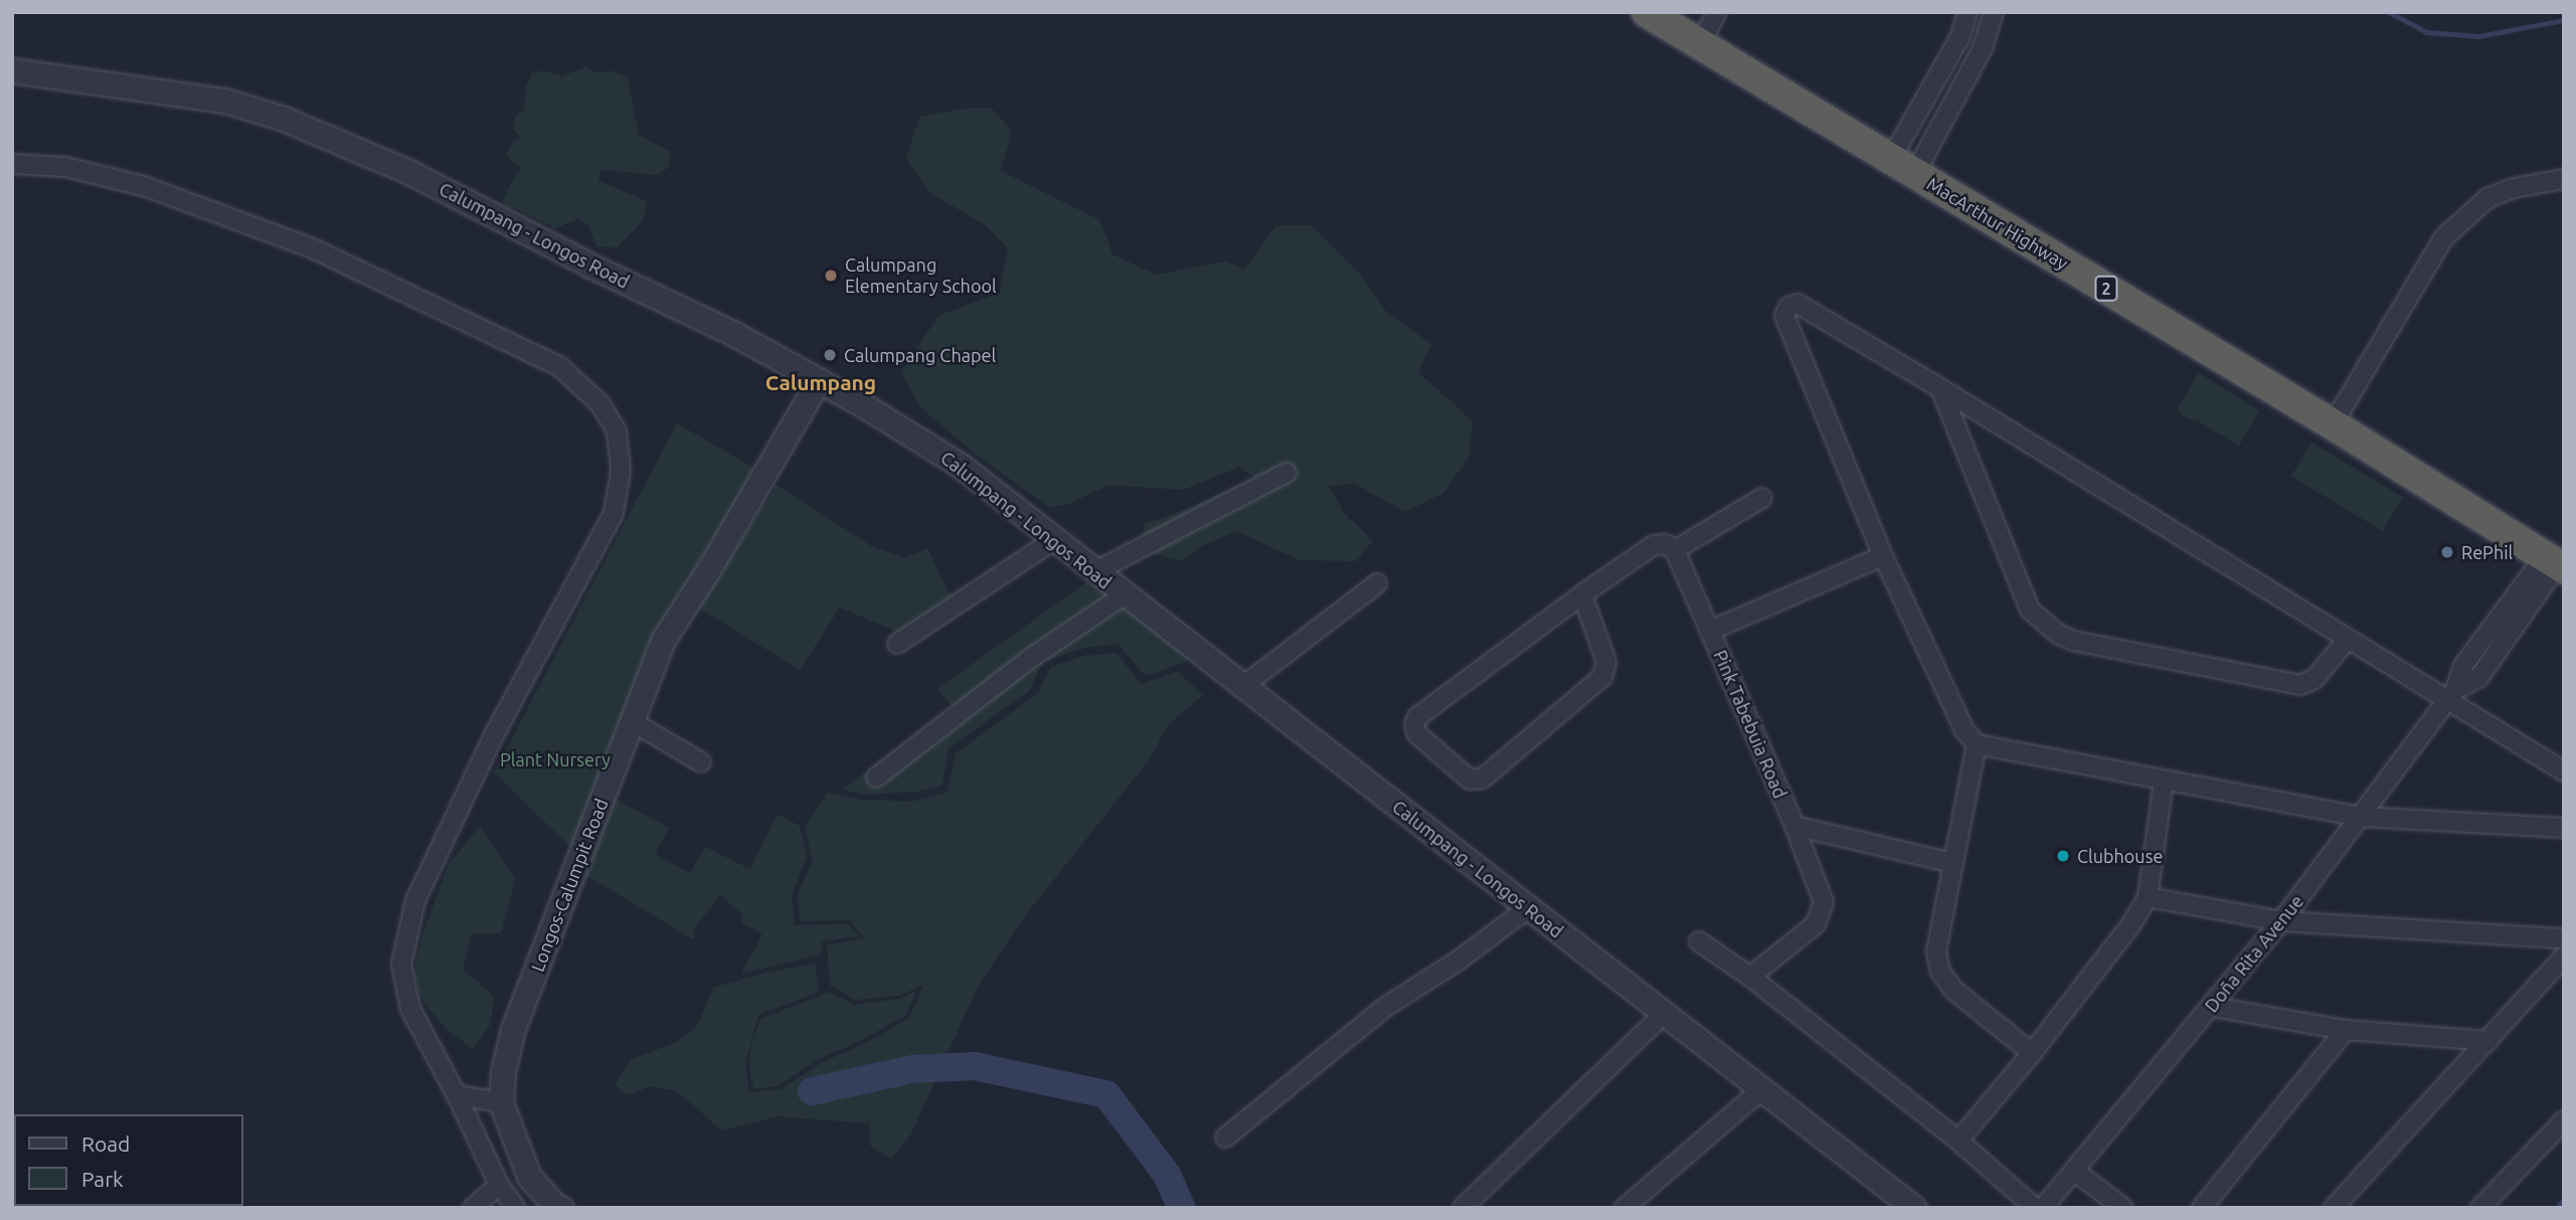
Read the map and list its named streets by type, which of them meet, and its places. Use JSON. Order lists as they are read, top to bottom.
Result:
{
  "streets": {
    "highway": ["MacArthur Highway", "2"],
    "street": [
      "Calumpang - Longos Road",
      "Pink Tabebuia Road",
      "Longos-Calumpit Road",
      "Doña Rita Avenue"
    ]
  },
  "crossings": [
    ["MacArthur Highway", "Doña Rita Avenue"],
    ["Calumpang - Longos Road", "Longos-Calumpit Road"]
  ],
  "districts": ["Calumpang"],
  "parks": ["Plant Nursery"],
  "places": [
    "Calumpang Elementary School",
    "Calumpang Chapel",
    "RePhil",
    "Clubhouse"
  ],
  "legend": ["Road", "Park"]
}
